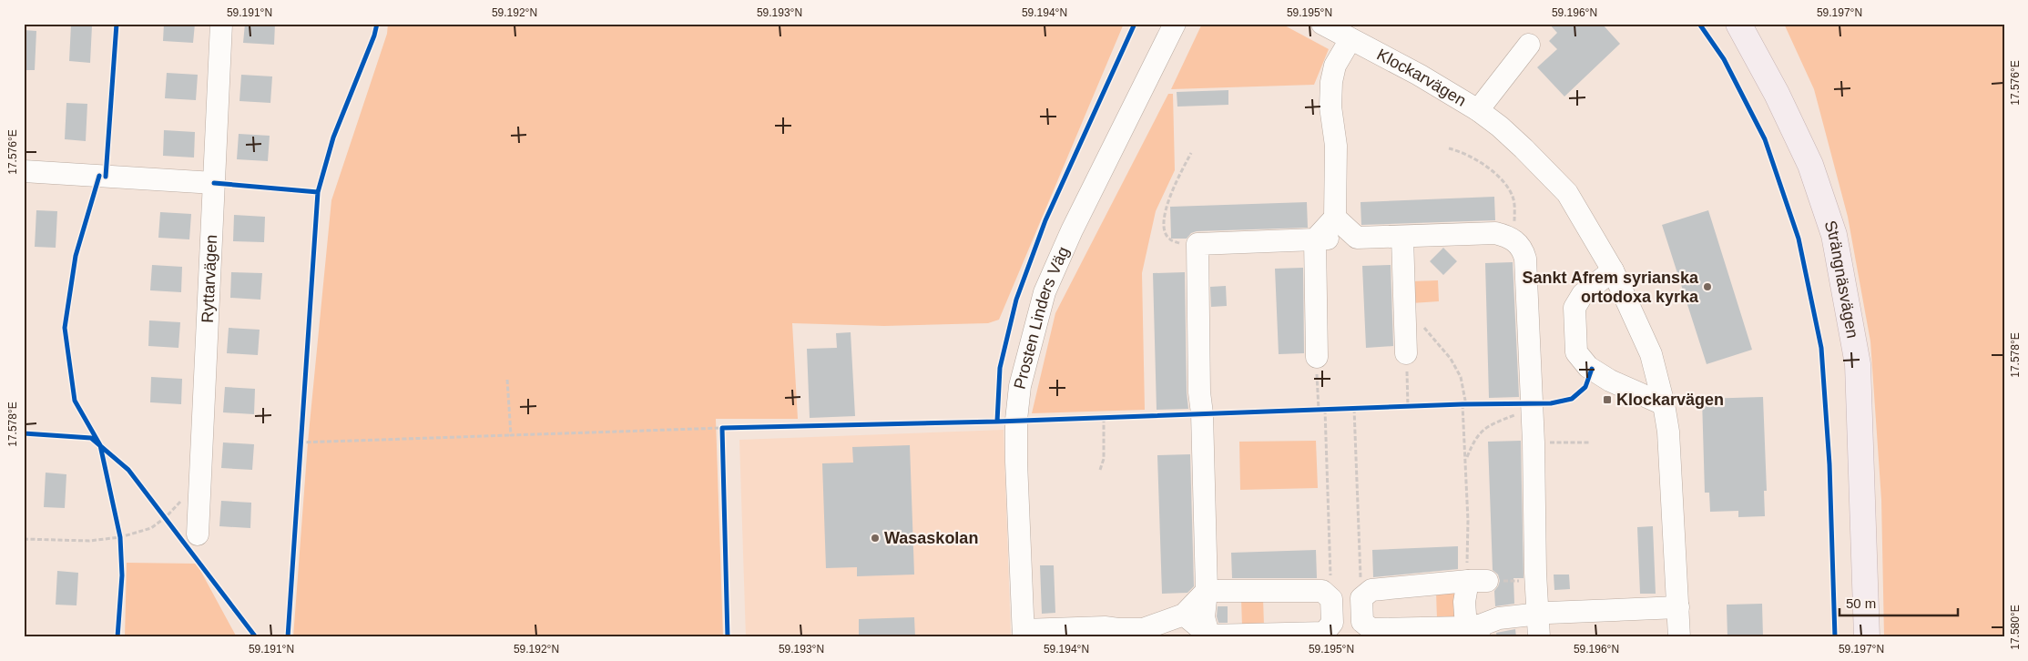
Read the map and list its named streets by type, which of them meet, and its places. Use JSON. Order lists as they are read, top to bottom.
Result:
{
  "streets": {
    "main road": ["Strängnäsvägen"],
    "street": ["Klockarvägen", "Ryttarvägen", "Prosten Linders Väg"]
  },
  "places": {
    "other": ["Sankt Afrem syrianska ortodoxa kyrka", "Wasaskolan"],
    "transit": ["Klockarvägen"]
  },
  "scale_bar": "50 m",
  "coordinates": [
    "59.191°N",
    "59.192°N",
    "59.193°N",
    "59.194°N",
    "59.195°N",
    "59.196°N",
    "59.197°N",
    "17.576°E",
    "17.578°E",
    "17.580°E"
  ]
}
